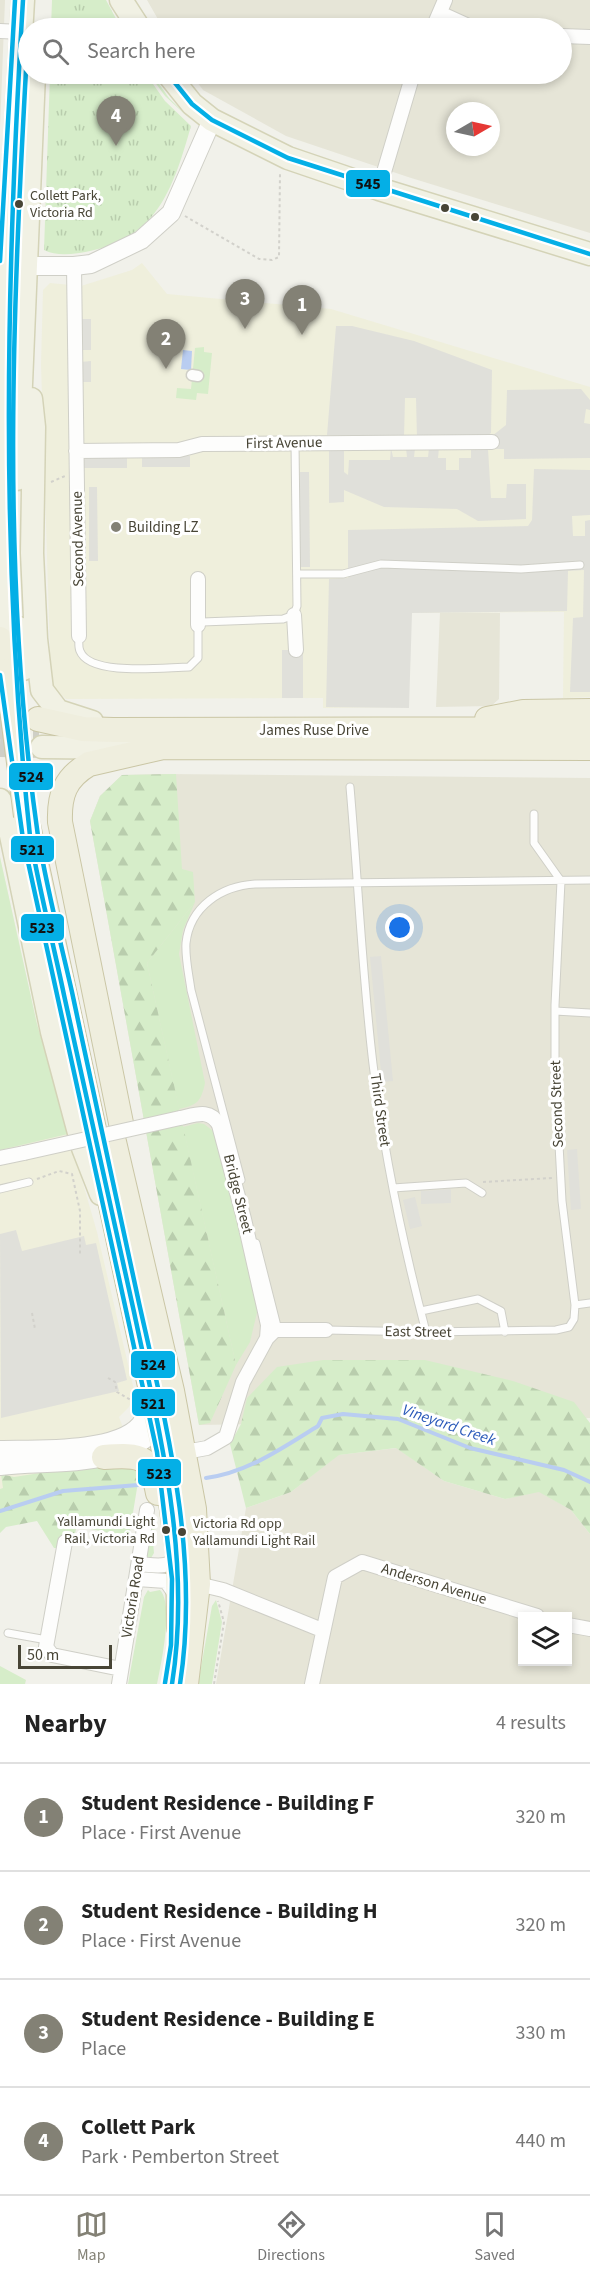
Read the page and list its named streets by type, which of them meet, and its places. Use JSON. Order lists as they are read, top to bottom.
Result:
{
  "streets": {
    "highway": ["James Ruse Drive"],
    "street": [
      "First Avenue",
      "Second Avenue",
      "Bridge Street",
      "East Street",
      "Anderson Avenue",
      "Victoria Road"
    ],
    "lane": ["Second Street", "Third Street"]
  },
  "crossings": [
    ["First Avenue", "Second Avenue"],
    ["Second Street", "East Street"],
    ["Third Street", "Bridge Street"],
    ["Third Street", "East Street"],
    ["Bridge Street", "East Street"]
  ],
  "water": ["Vineyard Creek"],
  "places": [
    "Collett Park, Victoria Rd",
    "Building LZ",
    "Yallamundi Light Rail, Victoria Rd",
    "Victoria Rd opp Yallamundi Light Rail"
  ],
  "lines": [
    "transit line 521",
    "transit line 523",
    "transit line 524",
    "transit line 545"
  ],
  "scale_bar": "50 m",
  "north": "right",
  "page": {
    "search": "Search here",
    "pins": [
      "4",
      "3",
      "1",
      "2"
    ],
    "scale": "50 m",
    "heading": ["Nearby", "4 results"],
    "list": [
      {
        "mark": "1",
        "name": "Student Residence - Building F",
        "note": "Place · First Avenue",
        "value": "320 m"
      },
      {
        "mark": "2",
        "name": "Student Residence - Building H",
        "note": "Place · First Avenue",
        "value": "320 m"
      },
      {
        "mark": "3",
        "name": "Student Residence - Building E",
        "note": "Place",
        "value": "330 m"
      },
      {
        "mark": "4",
        "name": "Collett Park",
        "note": "Park · Pemberton Street",
        "value": "440 m"
      }
    ],
    "nav": ["Map", "Directions", "Saved"]
  }
}
